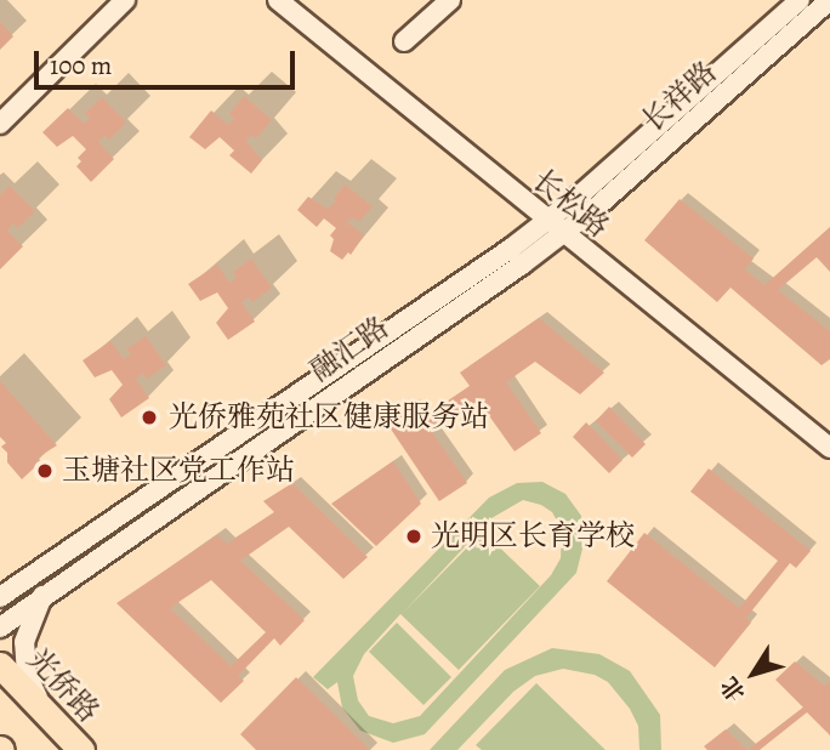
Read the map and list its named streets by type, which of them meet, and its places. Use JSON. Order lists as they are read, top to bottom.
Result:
{
  "streets": {
    "main road": ["光侨路"],
    "street": ["长祥路", "长松路", "融汇路"]
  },
  "crossings": [
    ["长祥路", "长松路"],
    ["长祥路", "融汇路"],
    ["长松路", "融汇路"]
  ],
  "places": ["光侨雅苑社区健康服务站", "玉塘社区党工作站", "光明区长育学校"],
  "scale_bar": "100 m",
  "north": "bottom left"
}
